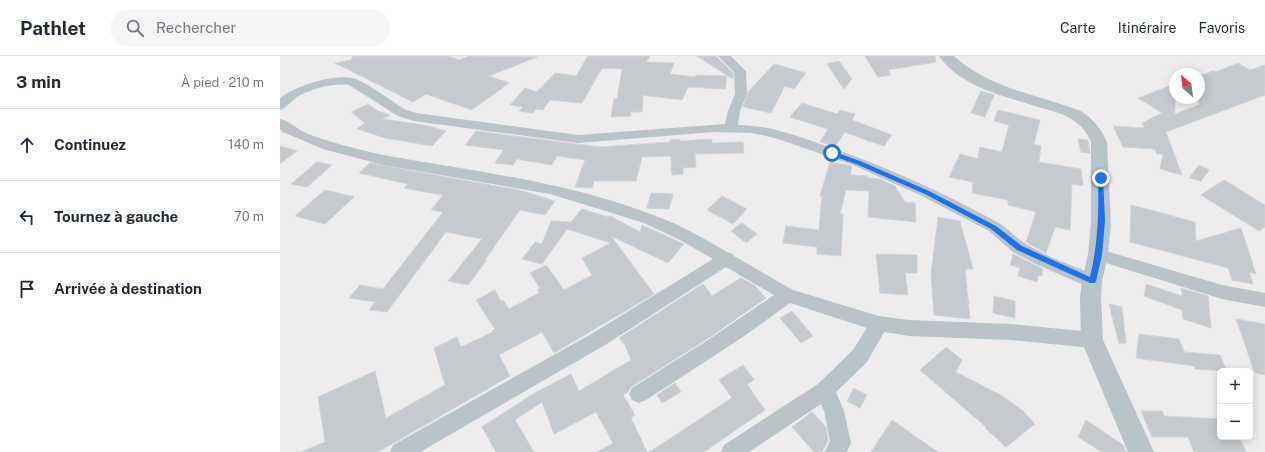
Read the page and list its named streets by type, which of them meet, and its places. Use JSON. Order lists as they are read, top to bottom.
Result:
{
  "north": "top left",
  "page": {
    "header": "Pathlet",
    "search": "Rechercher",
    "nav": ["Carte", "Itinéraire", "Favoris"],
    "heading": ["3 min", "À pied · 210 m"],
    "list": [
      ["Continuez", "140 m"],
      ["Tournez à gauche", "70 m"],
      "Arrivée à destination"
    ],
    "map_buttons": ["+", "−"]
  }
}
